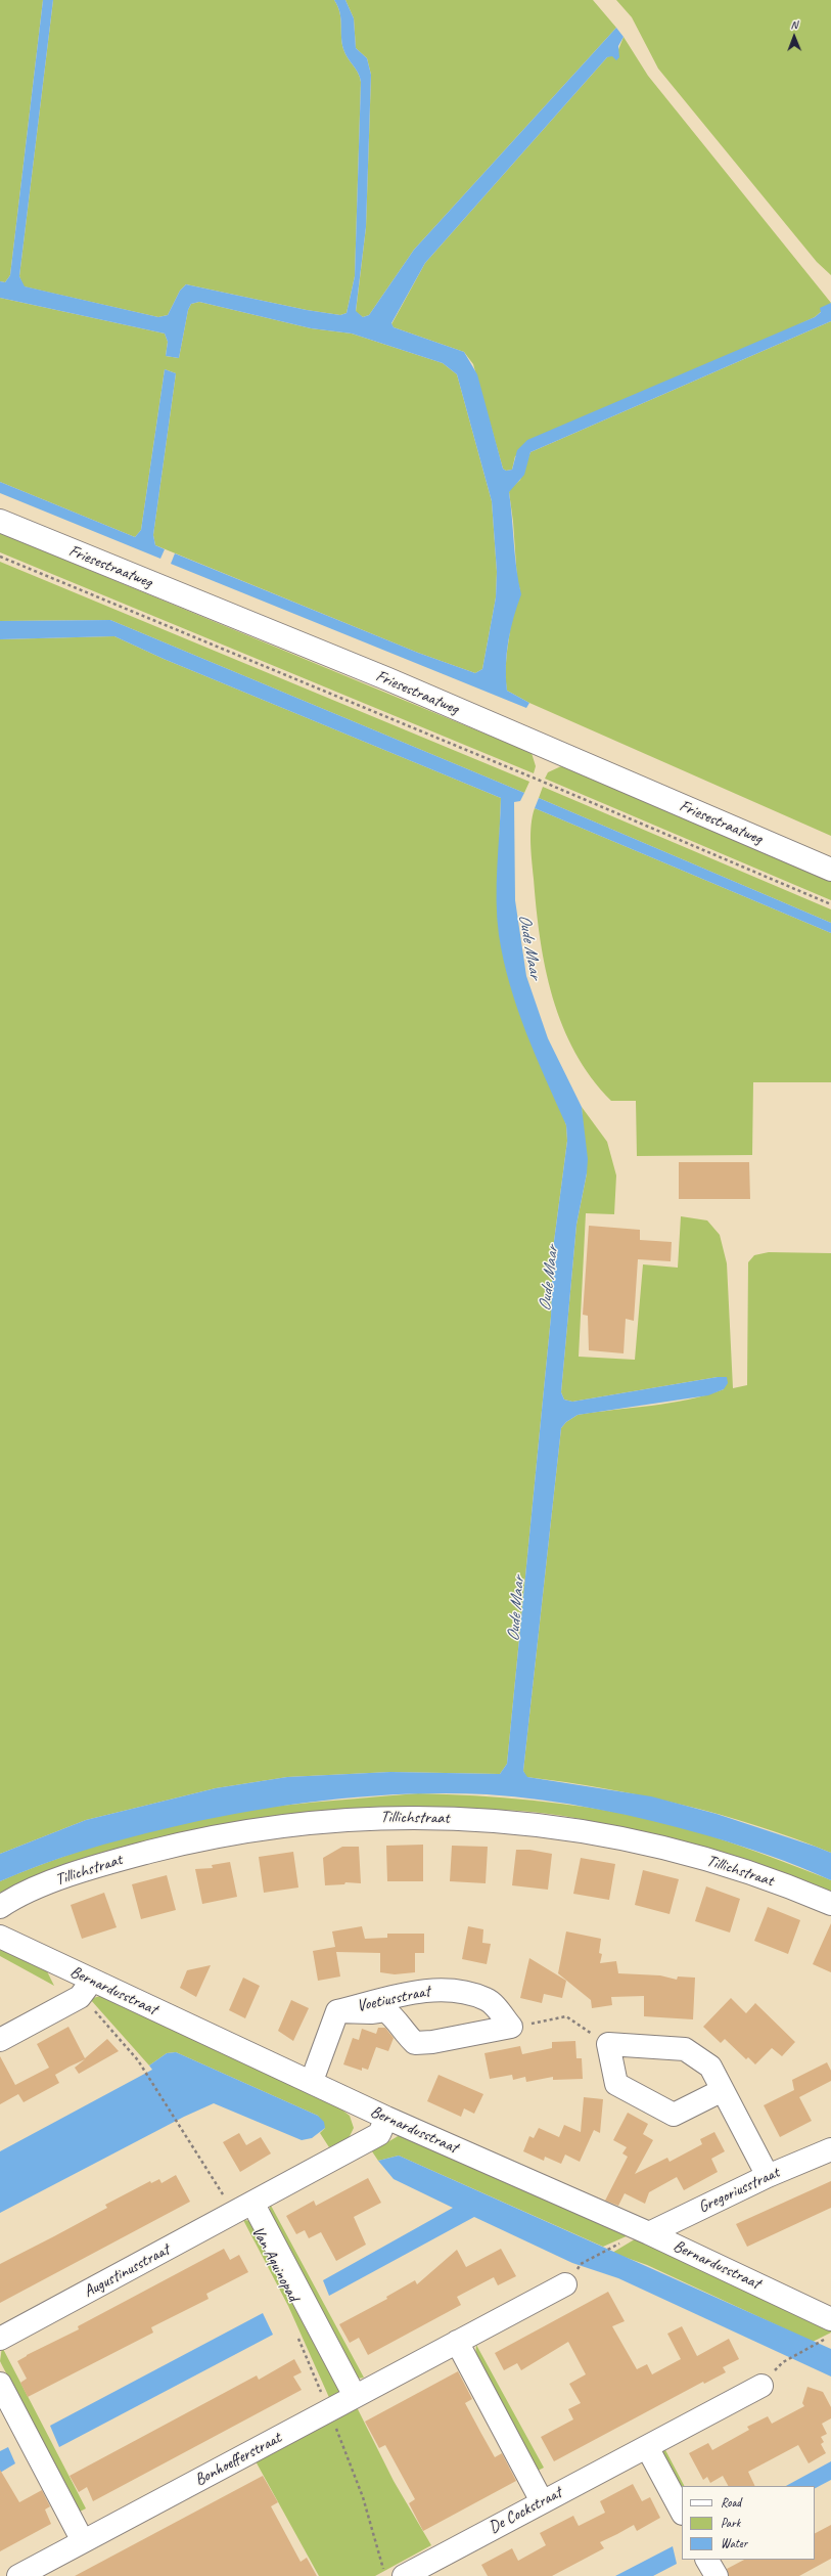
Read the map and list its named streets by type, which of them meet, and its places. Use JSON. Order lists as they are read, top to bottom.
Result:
{
  "streets": {
    "street": [
      "Friesestraatweg",
      "Tillichstraat",
      "Bernardusstraat",
      "Voetiusstraat",
      "Gregoriusstraat",
      "Augustinusstraat",
      "Bonhoefferstraat",
      "De Cockstraat"
    ],
    "path": ["Van Aquinopad"]
  },
  "crossings": [
    ["Bernardusstraat", "Voetiusstraat"],
    ["Bernardusstraat", "Gregoriusstraat"],
    ["Bernardusstraat", "Van Aquinopad"],
    ["Bernardusstraat", "Augustinusstraat"],
    ["Van Aquinopad", "Augustinusstraat"]
  ],
  "water": ["Oude Maar"],
  "legend": ["Road", "Park", "Water"],
  "north": "top"
}
